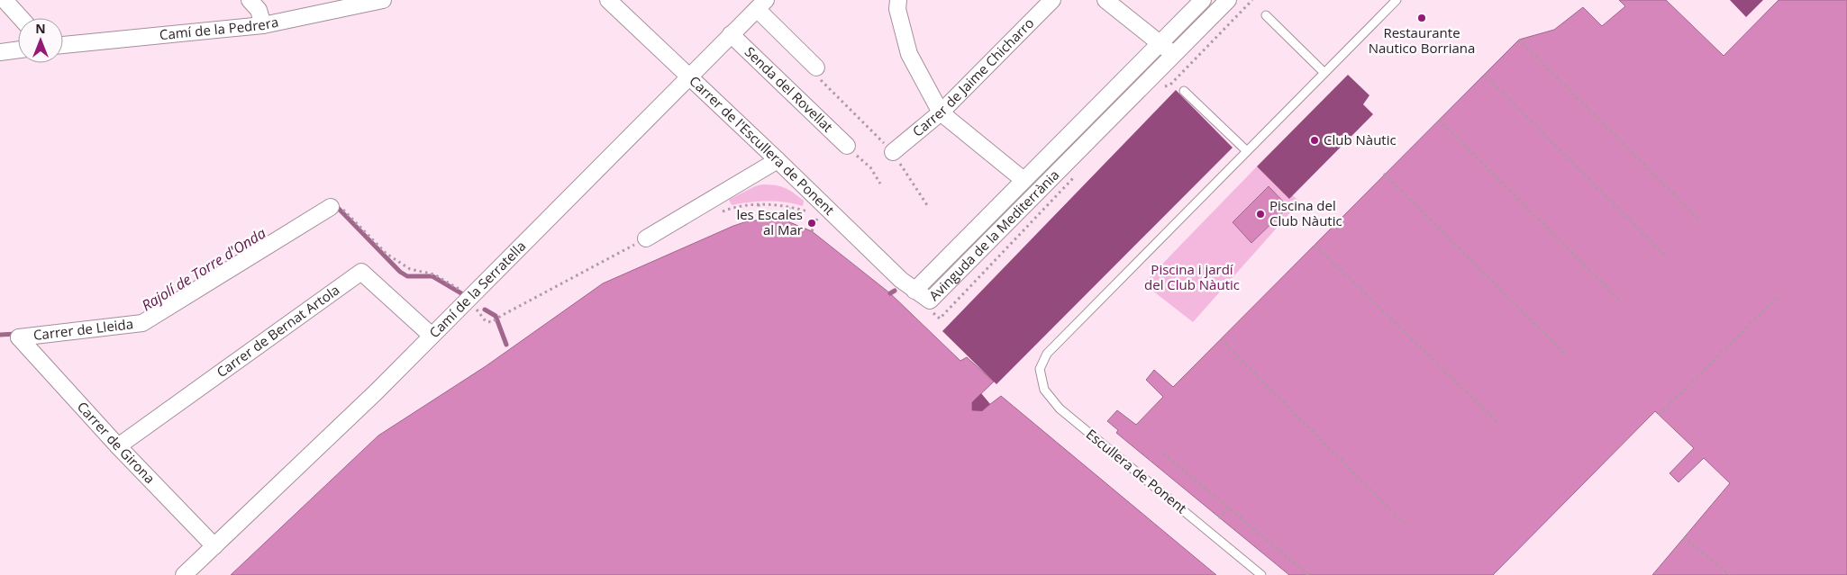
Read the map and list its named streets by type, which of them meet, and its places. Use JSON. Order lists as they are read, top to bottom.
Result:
{
  "streets": {
    "street": [
      "Camí de la Pedrera",
      "Carrer de Jaime Chicharro",
      "Senda del Rovellat",
      "Carrer de l'Escullera de Ponent",
      "Avinguda de la Mediterrània",
      "Camí de la Serratella",
      "Carrer de Lleida",
      "Carrer de Bernat Artola",
      "Carrer de Girona"
    ],
    "lane": ["Escullera de Ponent"]
  },
  "crossings": [
    ["Senda del Rovellat", "Camí de la Serratella"],
    ["Carrer de l'Escullera de Ponent", "Avinguda de la Mediterrània"],
    ["Carrer de l'Escullera de Ponent", "Camí de la Serratella"],
    ["Camí de la Serratella", "Carrer de Bernat Artola"],
    ["Camí de la Serratella", "Carrer de Girona"],
    ["Carrer de Lleida", "Carrer de Girona"],
    ["Carrer de Bernat Artola", "Carrer de Girona"]
  ],
  "water": ["Rajolí de Torre d'Onda"],
  "parks": ["Piscina i jardí del Club Nàutic"],
  "places": [
    "Restaurante Nautico Borriana",
    "Club Nàutic",
    "Piscina del Club Nàutic",
    "les Escales al Mar"
  ],
  "north": "top"
}
